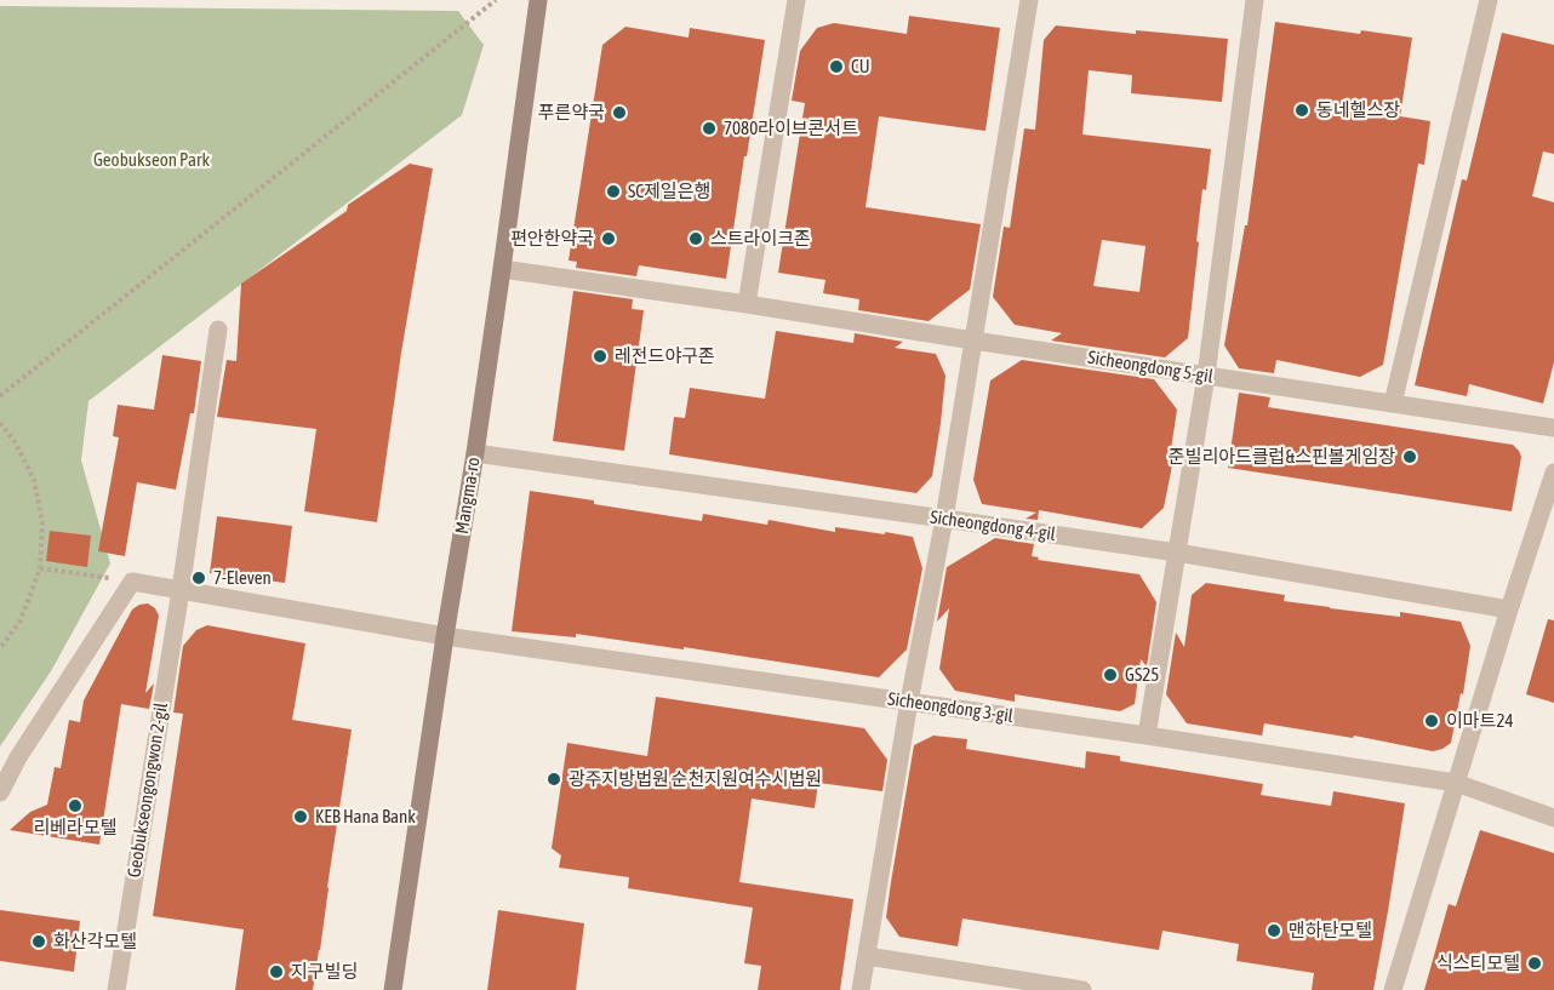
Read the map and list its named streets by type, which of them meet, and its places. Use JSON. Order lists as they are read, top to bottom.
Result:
{
  "streets": {
    "street": [
      "Sicheongdong 5-gil",
      "Mangma-ro",
      "Sicheongdong 4-gil",
      "Sicheongdong 3-gil",
      "Geobukseongongwon 2-gil"
    ]
  },
  "crossings": [
    ["Sicheongdong 5-gil", "Mangma-ro"],
    ["Mangma-ro", "Sicheongdong 4-gil"],
    ["Mangma-ro", "Sicheongdong 3-gil"]
  ],
  "parks": ["Geobukseon Park"],
  "places": [
    "CU",
    "동네헬스장",
    "푸른약국",
    "7080라이브콘서트",
    "SC제일은행",
    "편안한약국",
    "스트라이크존",
    "레전드야구존",
    "준빌리아드클럽&스핀볼게임장",
    "7-Eleven",
    "GS25",
    "이마트24",
    "광주지방법원 순천지원여수시법원",
    "리베라모텔",
    "KEB Hana Bank",
    "맨하탄모텔",
    "화산각모텔",
    "식스티모텔",
    "지구빌딩"
  ]
}
